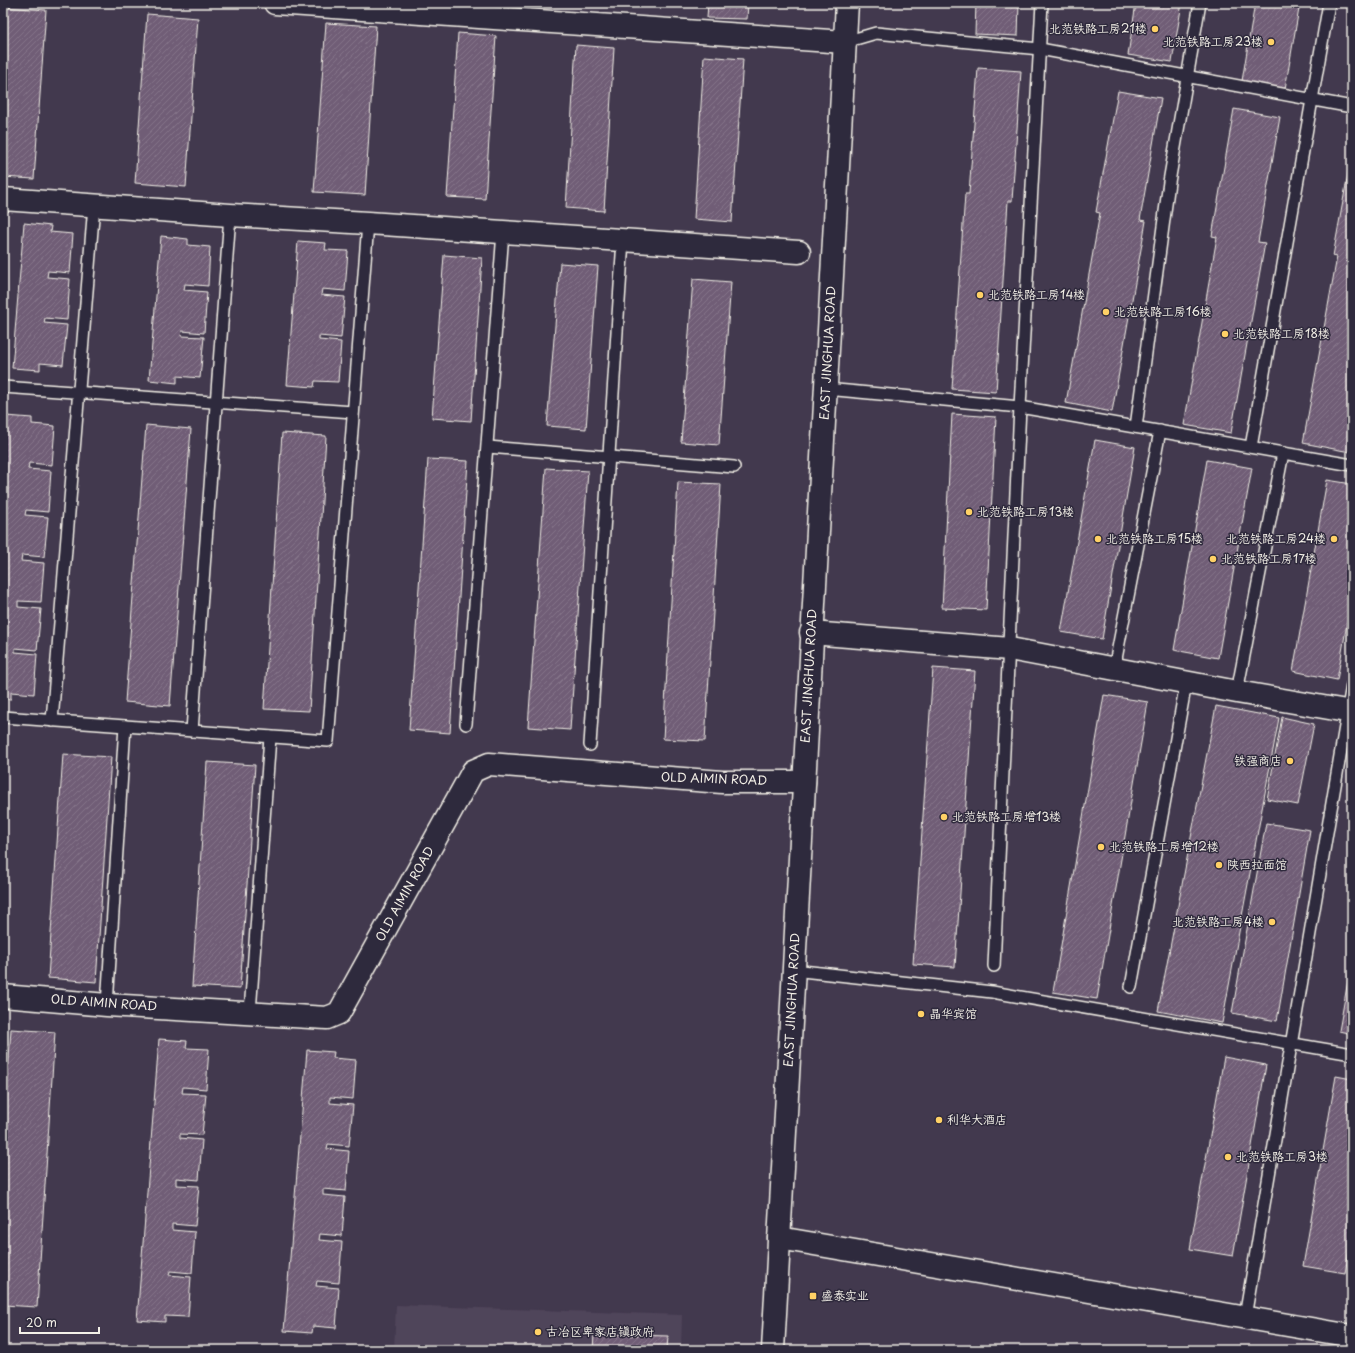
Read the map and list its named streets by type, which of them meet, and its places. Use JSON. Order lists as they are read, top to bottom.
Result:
{
  "streets": {
    "street": ["EAST JINGHUA ROAD", "OLD AIMIN ROAD"]
  },
  "crossings": [
    ["EAST JINGHUA ROAD", "OLD AIMIN ROAD"]
  ],
  "places": {
    "other": [
      "北范铁路工房21楼",
      "北范铁路工房23楼",
      "北范铁路工房14楼",
      "北范铁路工房16楼",
      "北范铁路工房18楼",
      "北范铁路工房13楼",
      "北范铁路工房15楼",
      "北范铁路工房24楼",
      "北范铁路工房17楼",
      "铁强商店",
      "北范铁路工房增13楼",
      "北范铁路工房增12楼",
      "陕西拉面馆",
      "北范铁路工房4楼",
      "晶华宾馆",
      "利华大酒店",
      "北范铁路工房3楼",
      "古冶区卑家店镇政府"
    ],
    "transit": ["盛泰实业"]
  },
  "scale_bar": "20 m"
}
